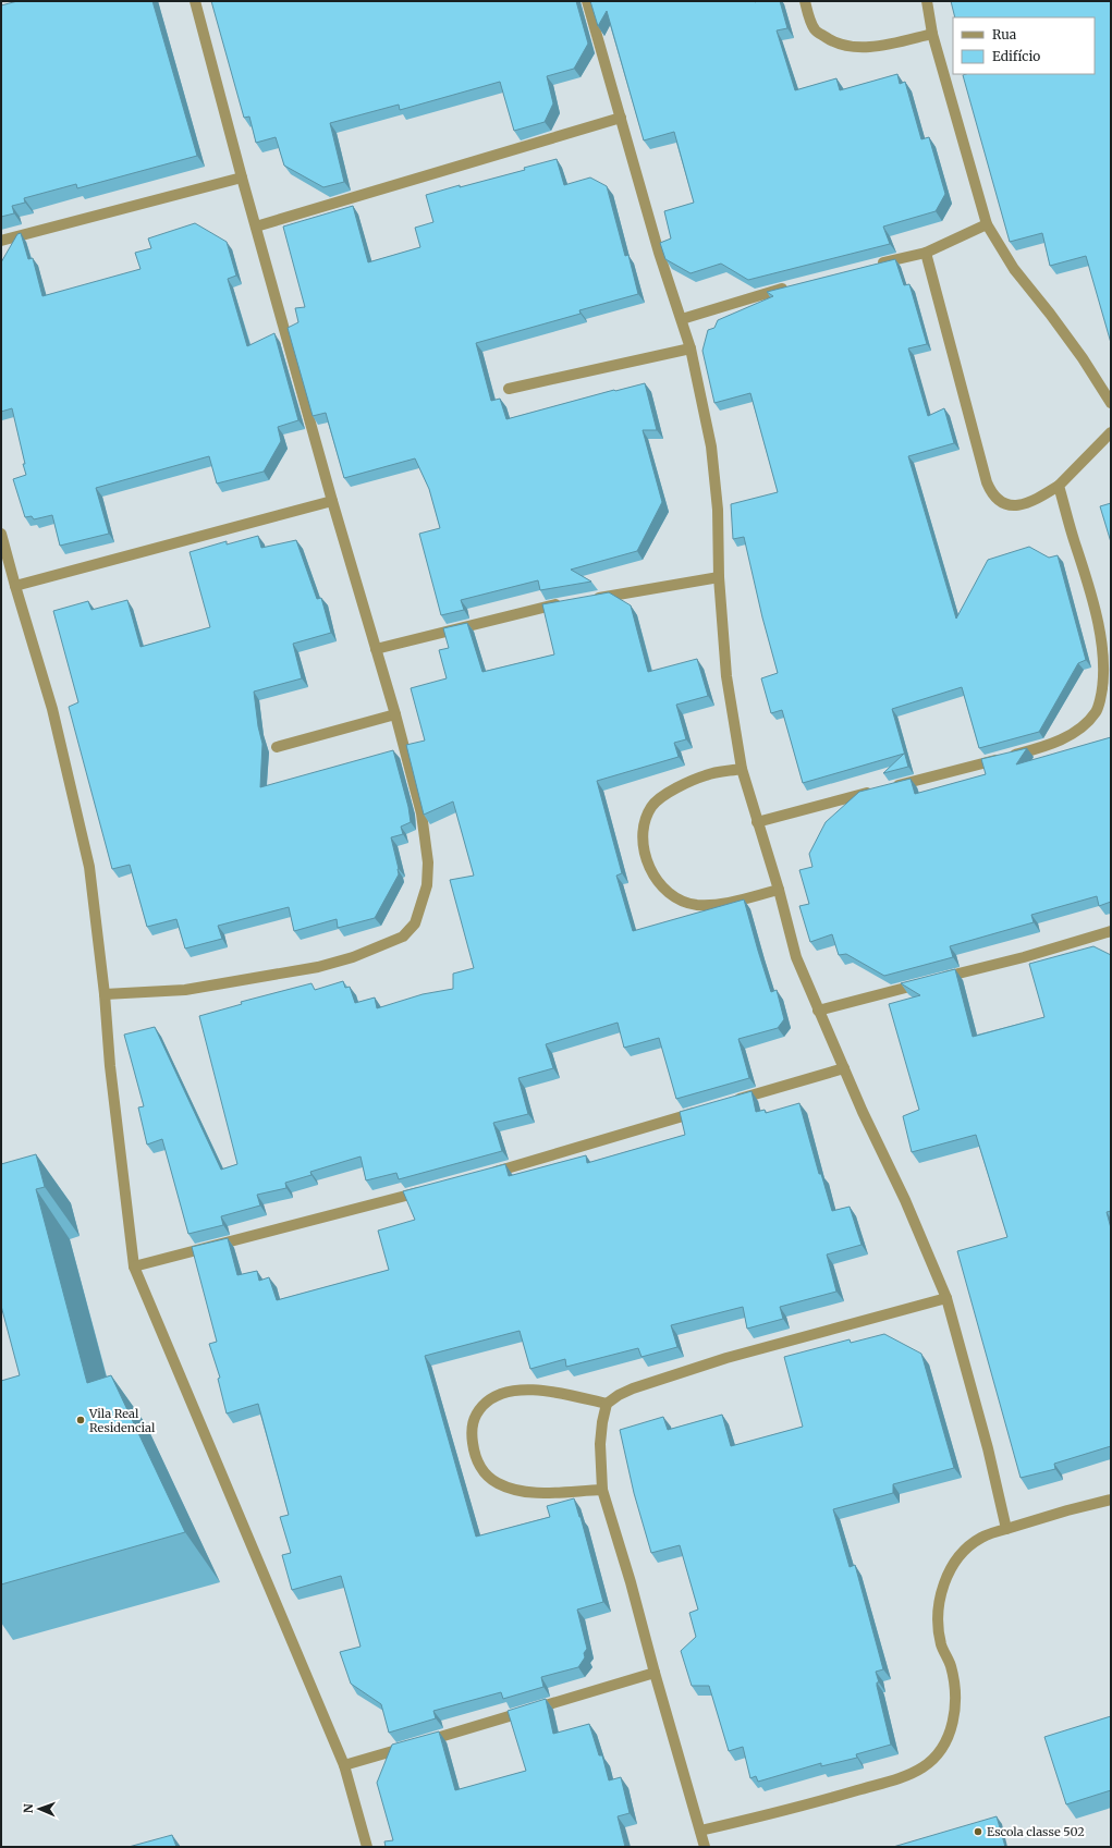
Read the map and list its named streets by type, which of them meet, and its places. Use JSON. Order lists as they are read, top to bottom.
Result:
{
  "places": ["Vila Real Residencial", "Escola classe 502"],
  "legend": ["Rua", "Edifício"],
  "north": "left"
}
